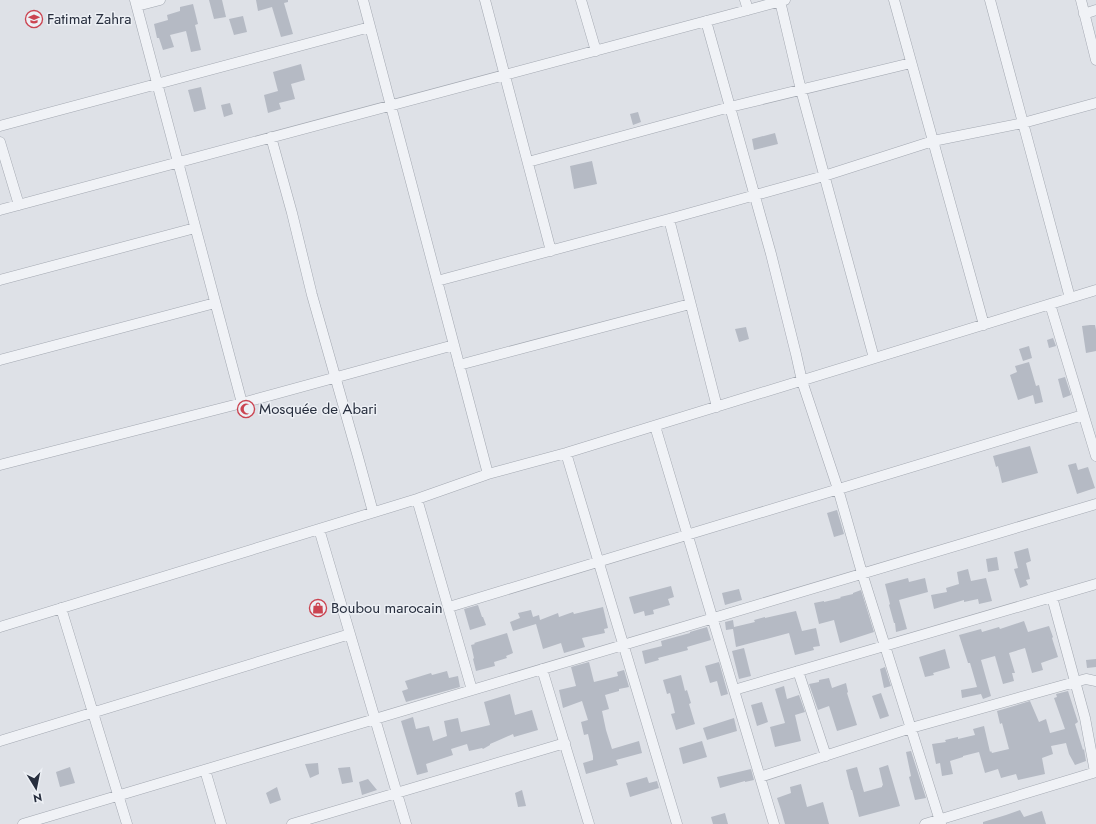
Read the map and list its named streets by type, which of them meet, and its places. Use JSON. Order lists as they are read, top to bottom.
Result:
{
  "places": {
    "school or university": ["Fatimat Zahra"],
    "mosque": ["Mosquée de Abari"],
    "shop": ["Boubou marocain"]
  },
  "north": "bottom"
}
